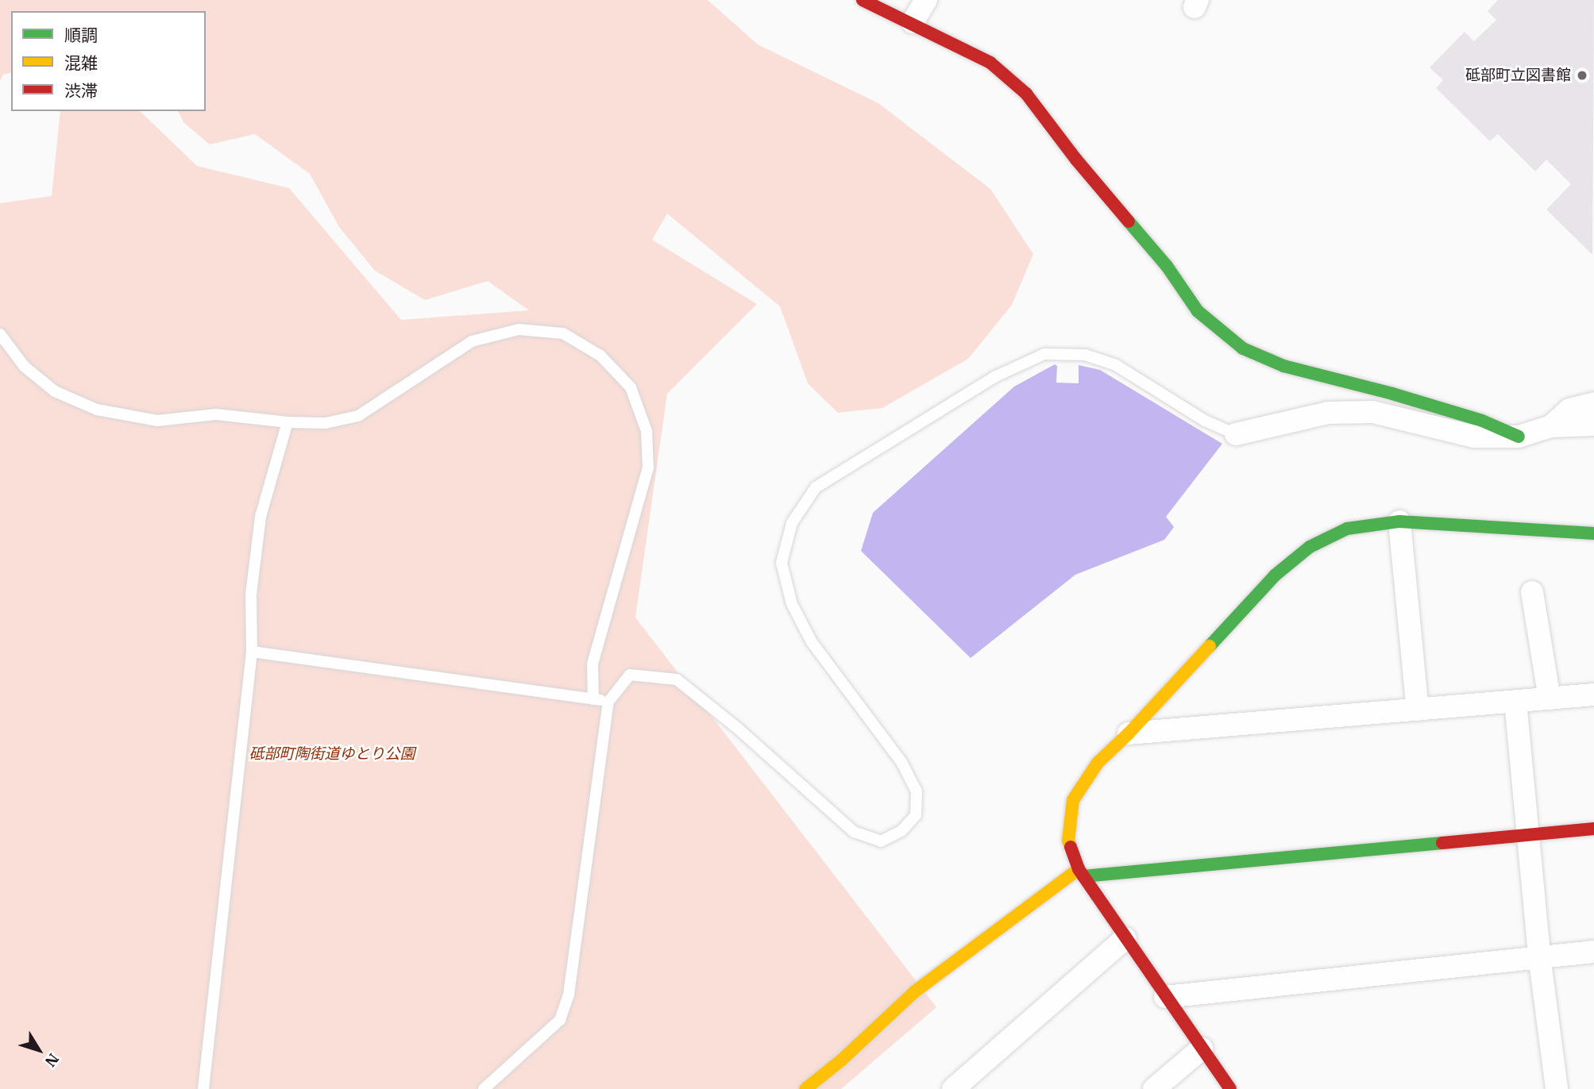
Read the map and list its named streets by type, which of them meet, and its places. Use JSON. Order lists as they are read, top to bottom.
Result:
{
  "parks": ["砥部町陶街道ゆとり公園"],
  "places": ["砥部町立図書館"],
  "legend": ["順調", "混雑", "渋滞"],
  "north": "bottom right"
}
